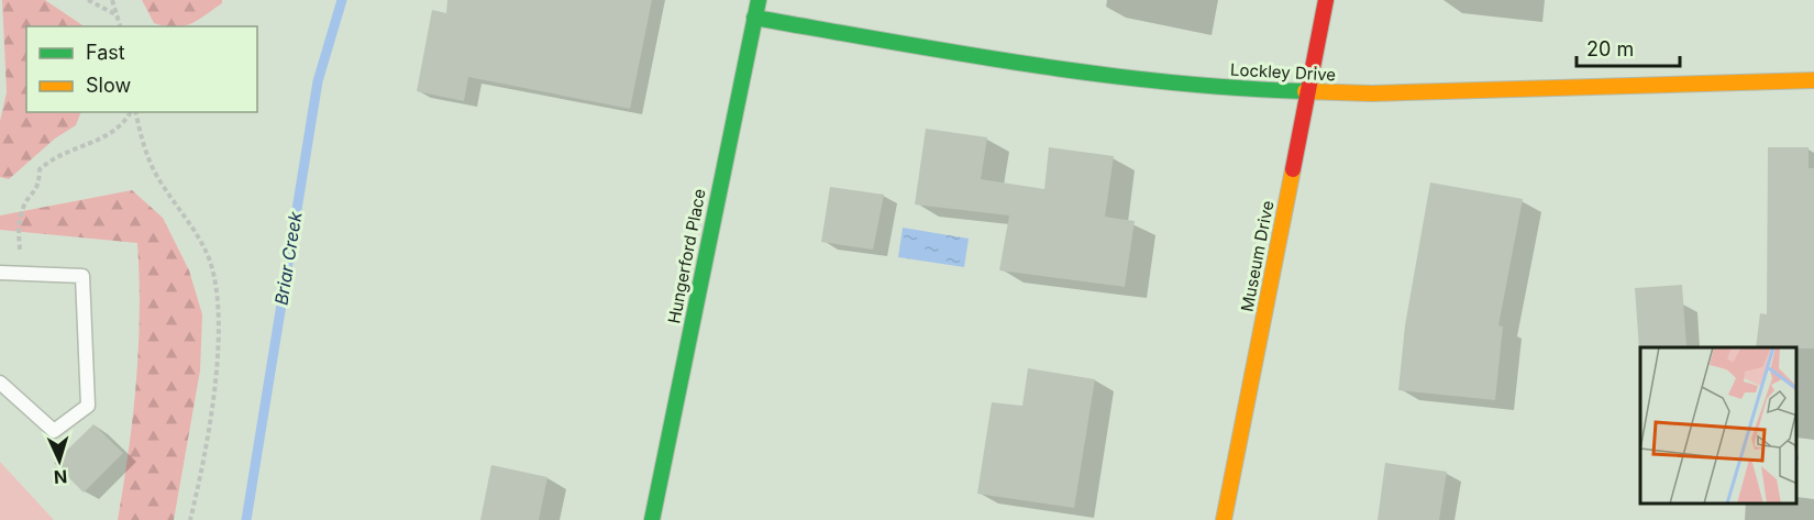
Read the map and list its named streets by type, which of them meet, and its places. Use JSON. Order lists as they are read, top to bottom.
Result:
{
  "streets": {
    "street": ["Lockley Drive", "Hungerford Place", "Museum Drive"]
  },
  "crossings": [
    ["Lockley Drive", "Hungerford Place"],
    ["Lockley Drive", "Museum Drive"]
  ],
  "water": ["Briar Creek"],
  "legend": ["Fast", "Slow"],
  "scale_bar": "20 m",
  "north": "bottom"
}
